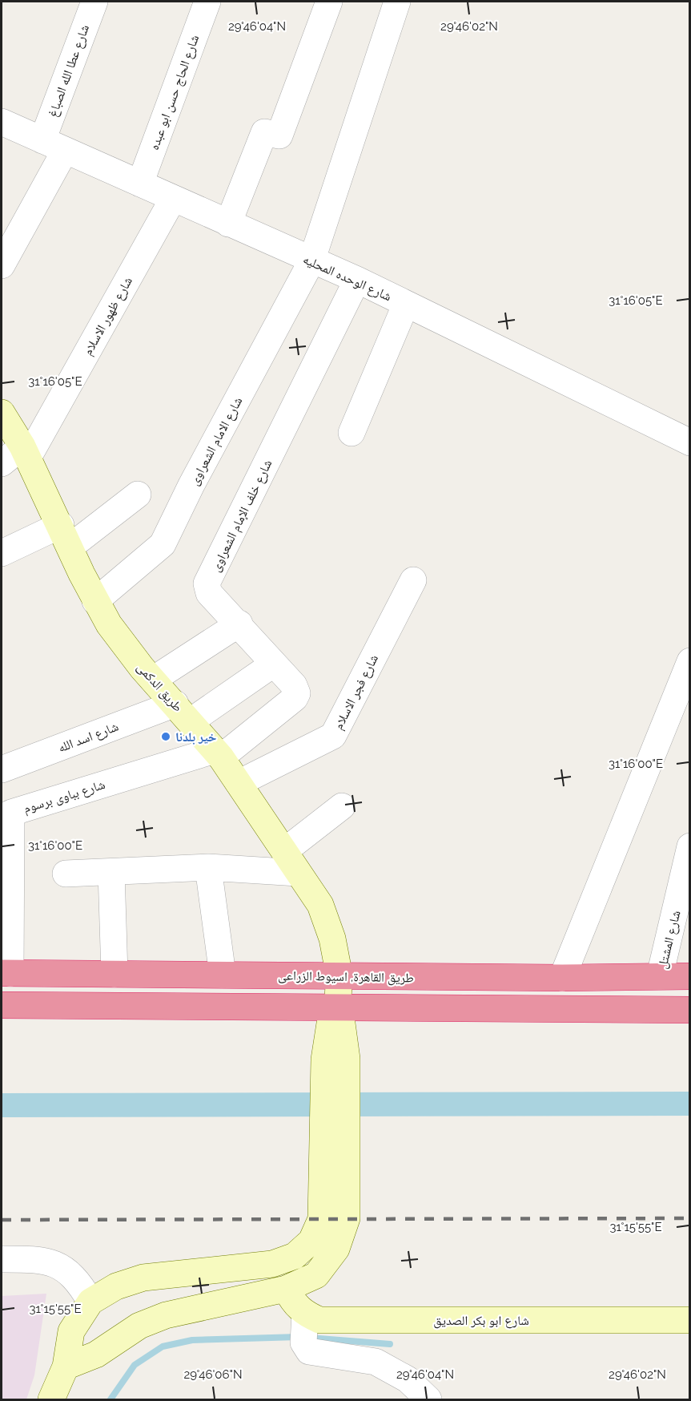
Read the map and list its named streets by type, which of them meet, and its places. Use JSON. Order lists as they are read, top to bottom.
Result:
{
  "streets": {
    "highway": ["طريق القاهرة, اسيوط الزراعى"],
    "street": [
      "شارع عطا الله الصباغ",
      "شارع الحاج حسن ابو عبده",
      "شارع الوحده المحليه",
      "شارع ظهور الاسلام",
      "شارع الامام الشعراوى",
      "شارع خلف الإمام الشعراوى",
      "طريق الدكمى",
      "شارع فجر الاسلام",
      "شارع اسد الله",
      "شارع بباوى برسوم",
      "شارع المشتل",
      "شارع ابو بكر الصديق"
    ]
  },
  "crossings": [
    ["شارع عطا الله الصباغ", "شارع الوحده المحليه"],
    ["شارع الحاج حسن ابو عبده", "شارع الوحده المحليه"],
    ["شارع الوحده المحليه", "شارع ظهور الاسلام"],
    ["شارع الوحده المحليه", "شارع الامام الشعراوى"],
    ["شارع الوحده المحليه", "شارع خلف الإمام الشعراوى"],
    ["شارع ظهور الاسلام", "طريق الدكمى"],
    ["شارع الامام الشعراوى", "طريق الدكمى"],
    ["شارع خلف الإمام الشعراوى", "طريق الدكمى"],
    ["شارع خلف الإمام الشعراوى", "شارع اسد الله"],
    ["شارع خلف الإمام الشعراوى", "شارع بباوى برسوم"],
    ["طريق الدكمى", "شارع فجر الاسلام"],
    ["طريق الدكمى", "شارع اسد الله"],
    ["طريق الدكمى", "شارع بباوى برسوم"],
    ["طريق الدكمى", "طريق القاهرة, اسيوط الزراعى"],
    ["شارع بباوى برسوم", "طريق القاهرة, اسيوط الزراعى"],
    ["شارع المشتل", "طريق القاهرة, اسيوط الزراعى"]
  ],
  "places": ["خير بلدنا"],
  "coordinates": [
    "29°46'04\"N",
    "29°46'02\"N",
    "31°16'05\"E",
    "31°16'00\"E",
    "31°15'55\"E",
    "29°46'06\"N"
  ]
}
